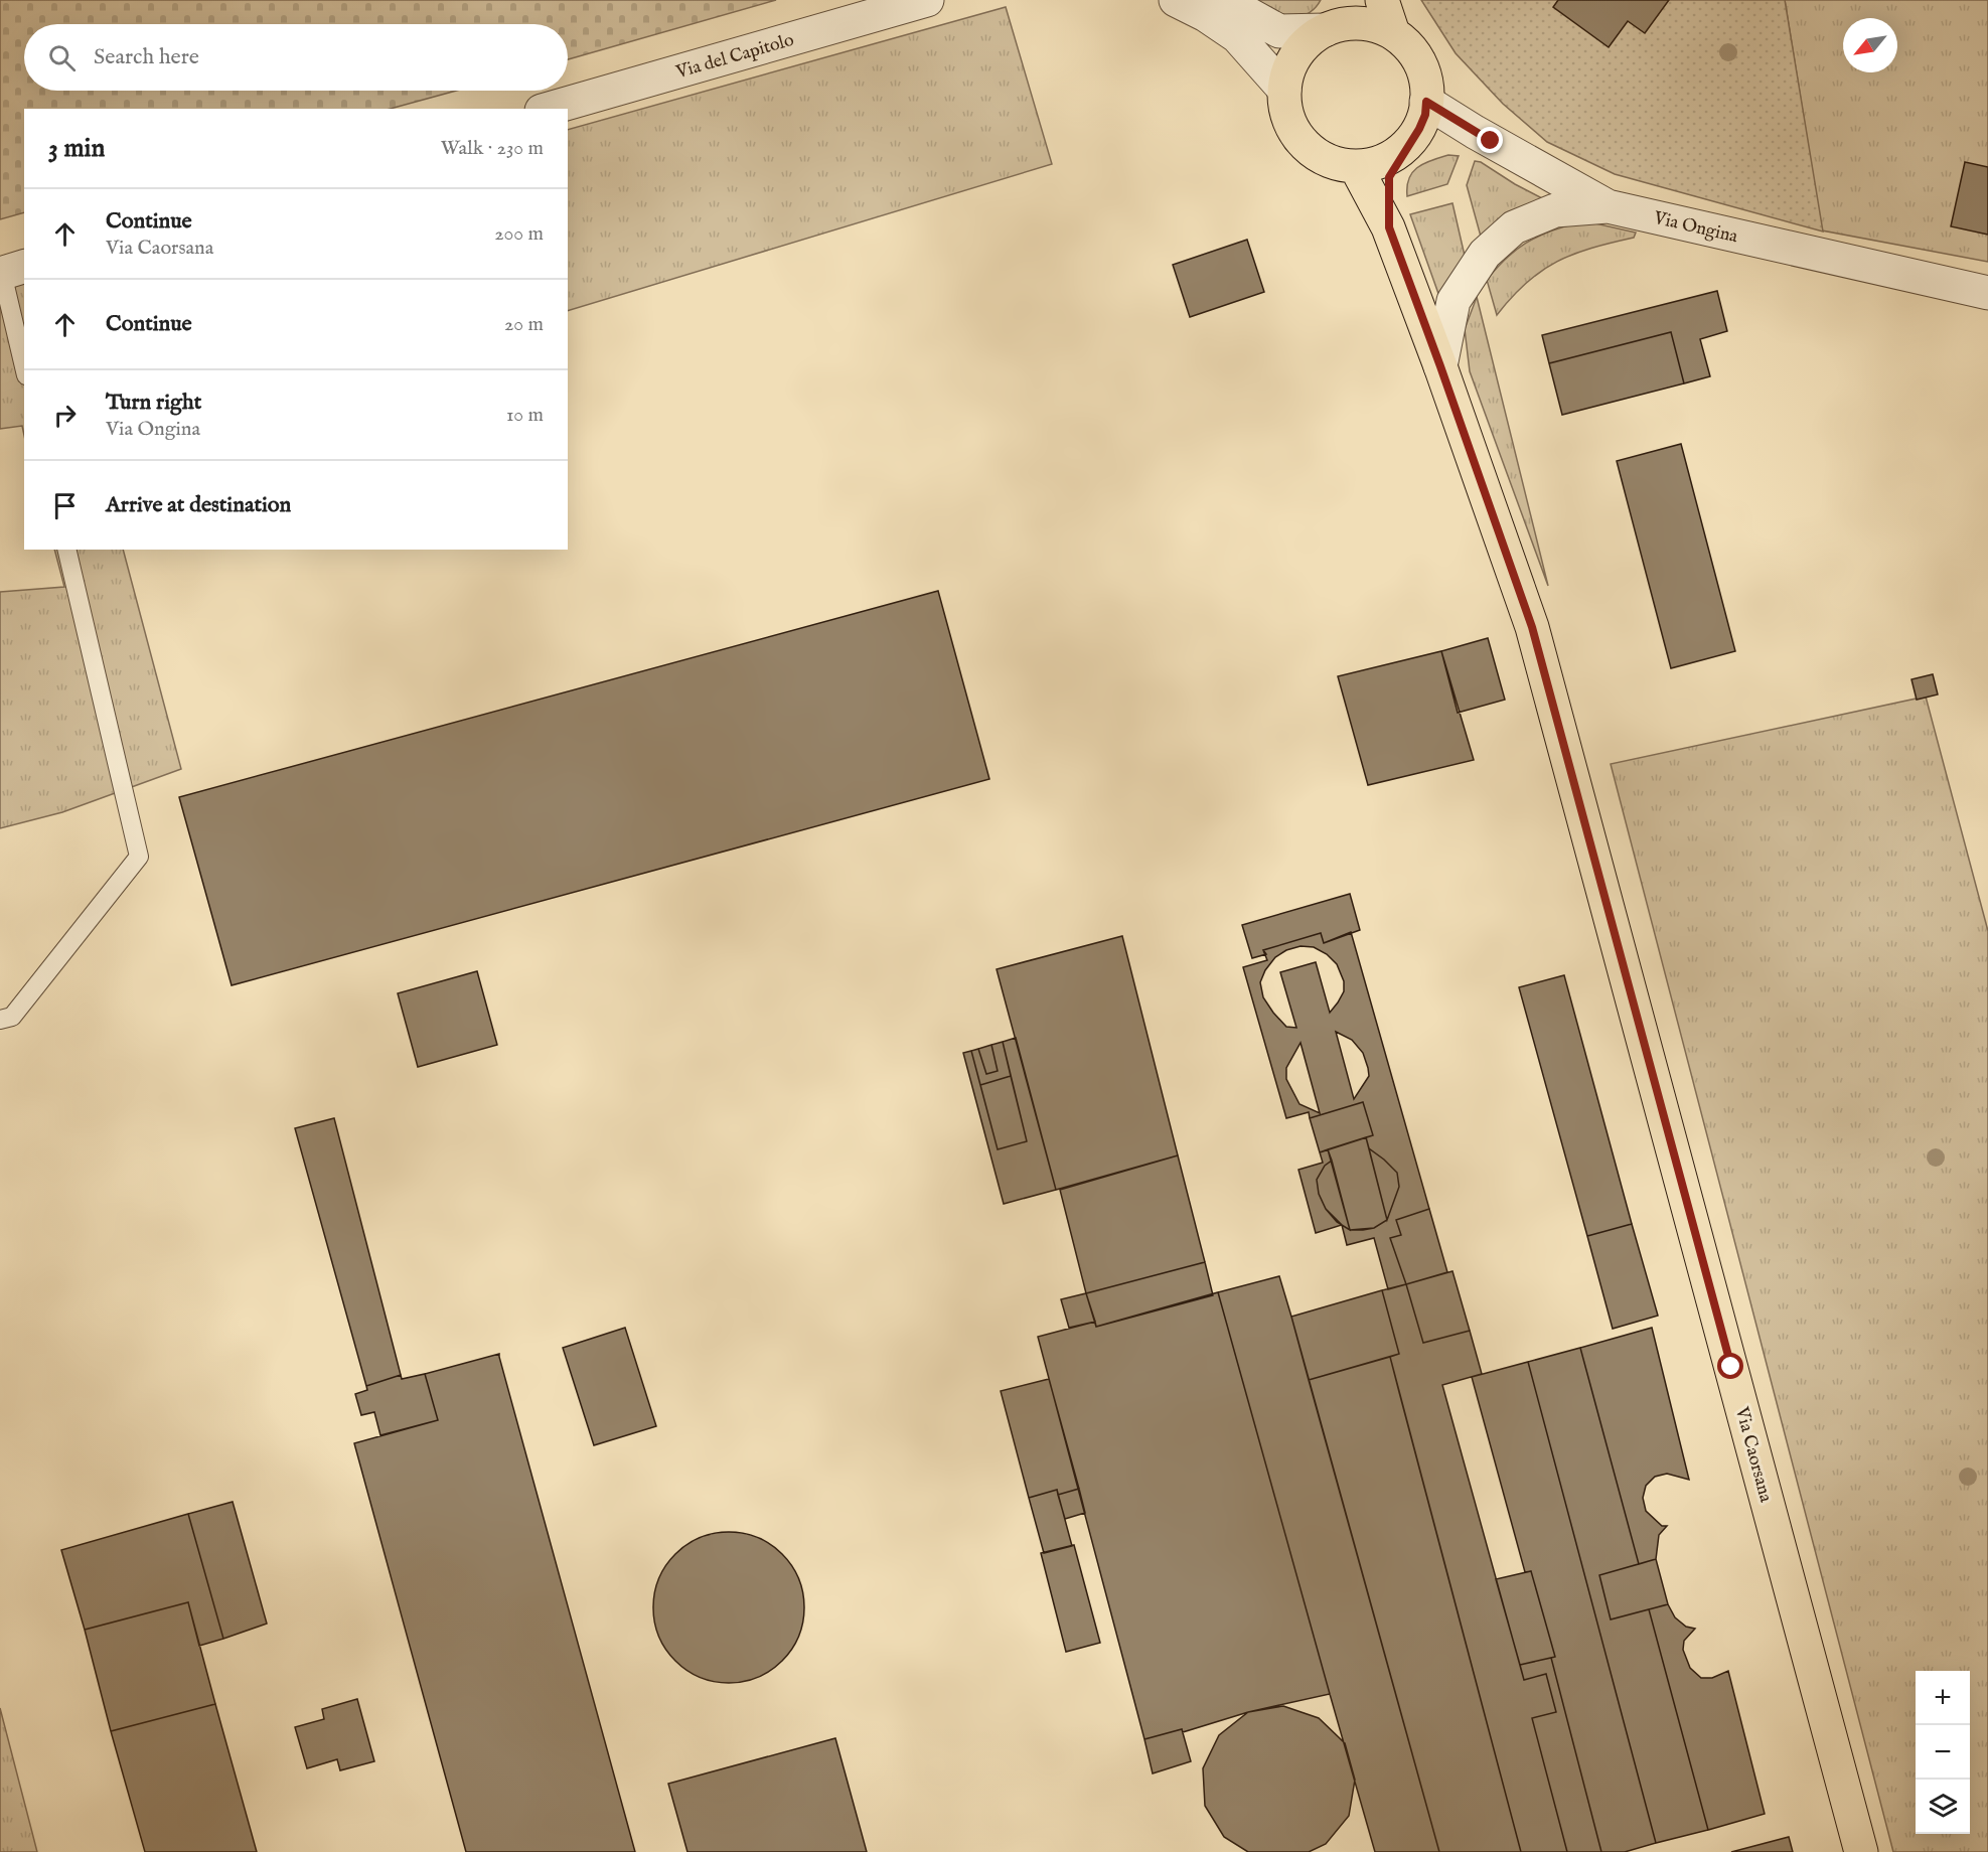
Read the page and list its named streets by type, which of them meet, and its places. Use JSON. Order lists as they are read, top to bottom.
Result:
{
  "streets": {
    "main road": ["Via Caorsana"],
    "street": ["Via del Capitolo", "Via Ongina"]
  },
  "north": "bottom left",
  "page": {
    "search": "Search here",
    "heading": ["3 min", "Walk · 230 m"],
    "list": [
      ["Continue", "Via Caorsana", "200 m"],
      ["Continue", "20 m"],
      ["Turn right", "Via Ongina", "10 m"],
      "Arrive at destination"
    ],
    "map_buttons": ["+", "−"]
  }
}
